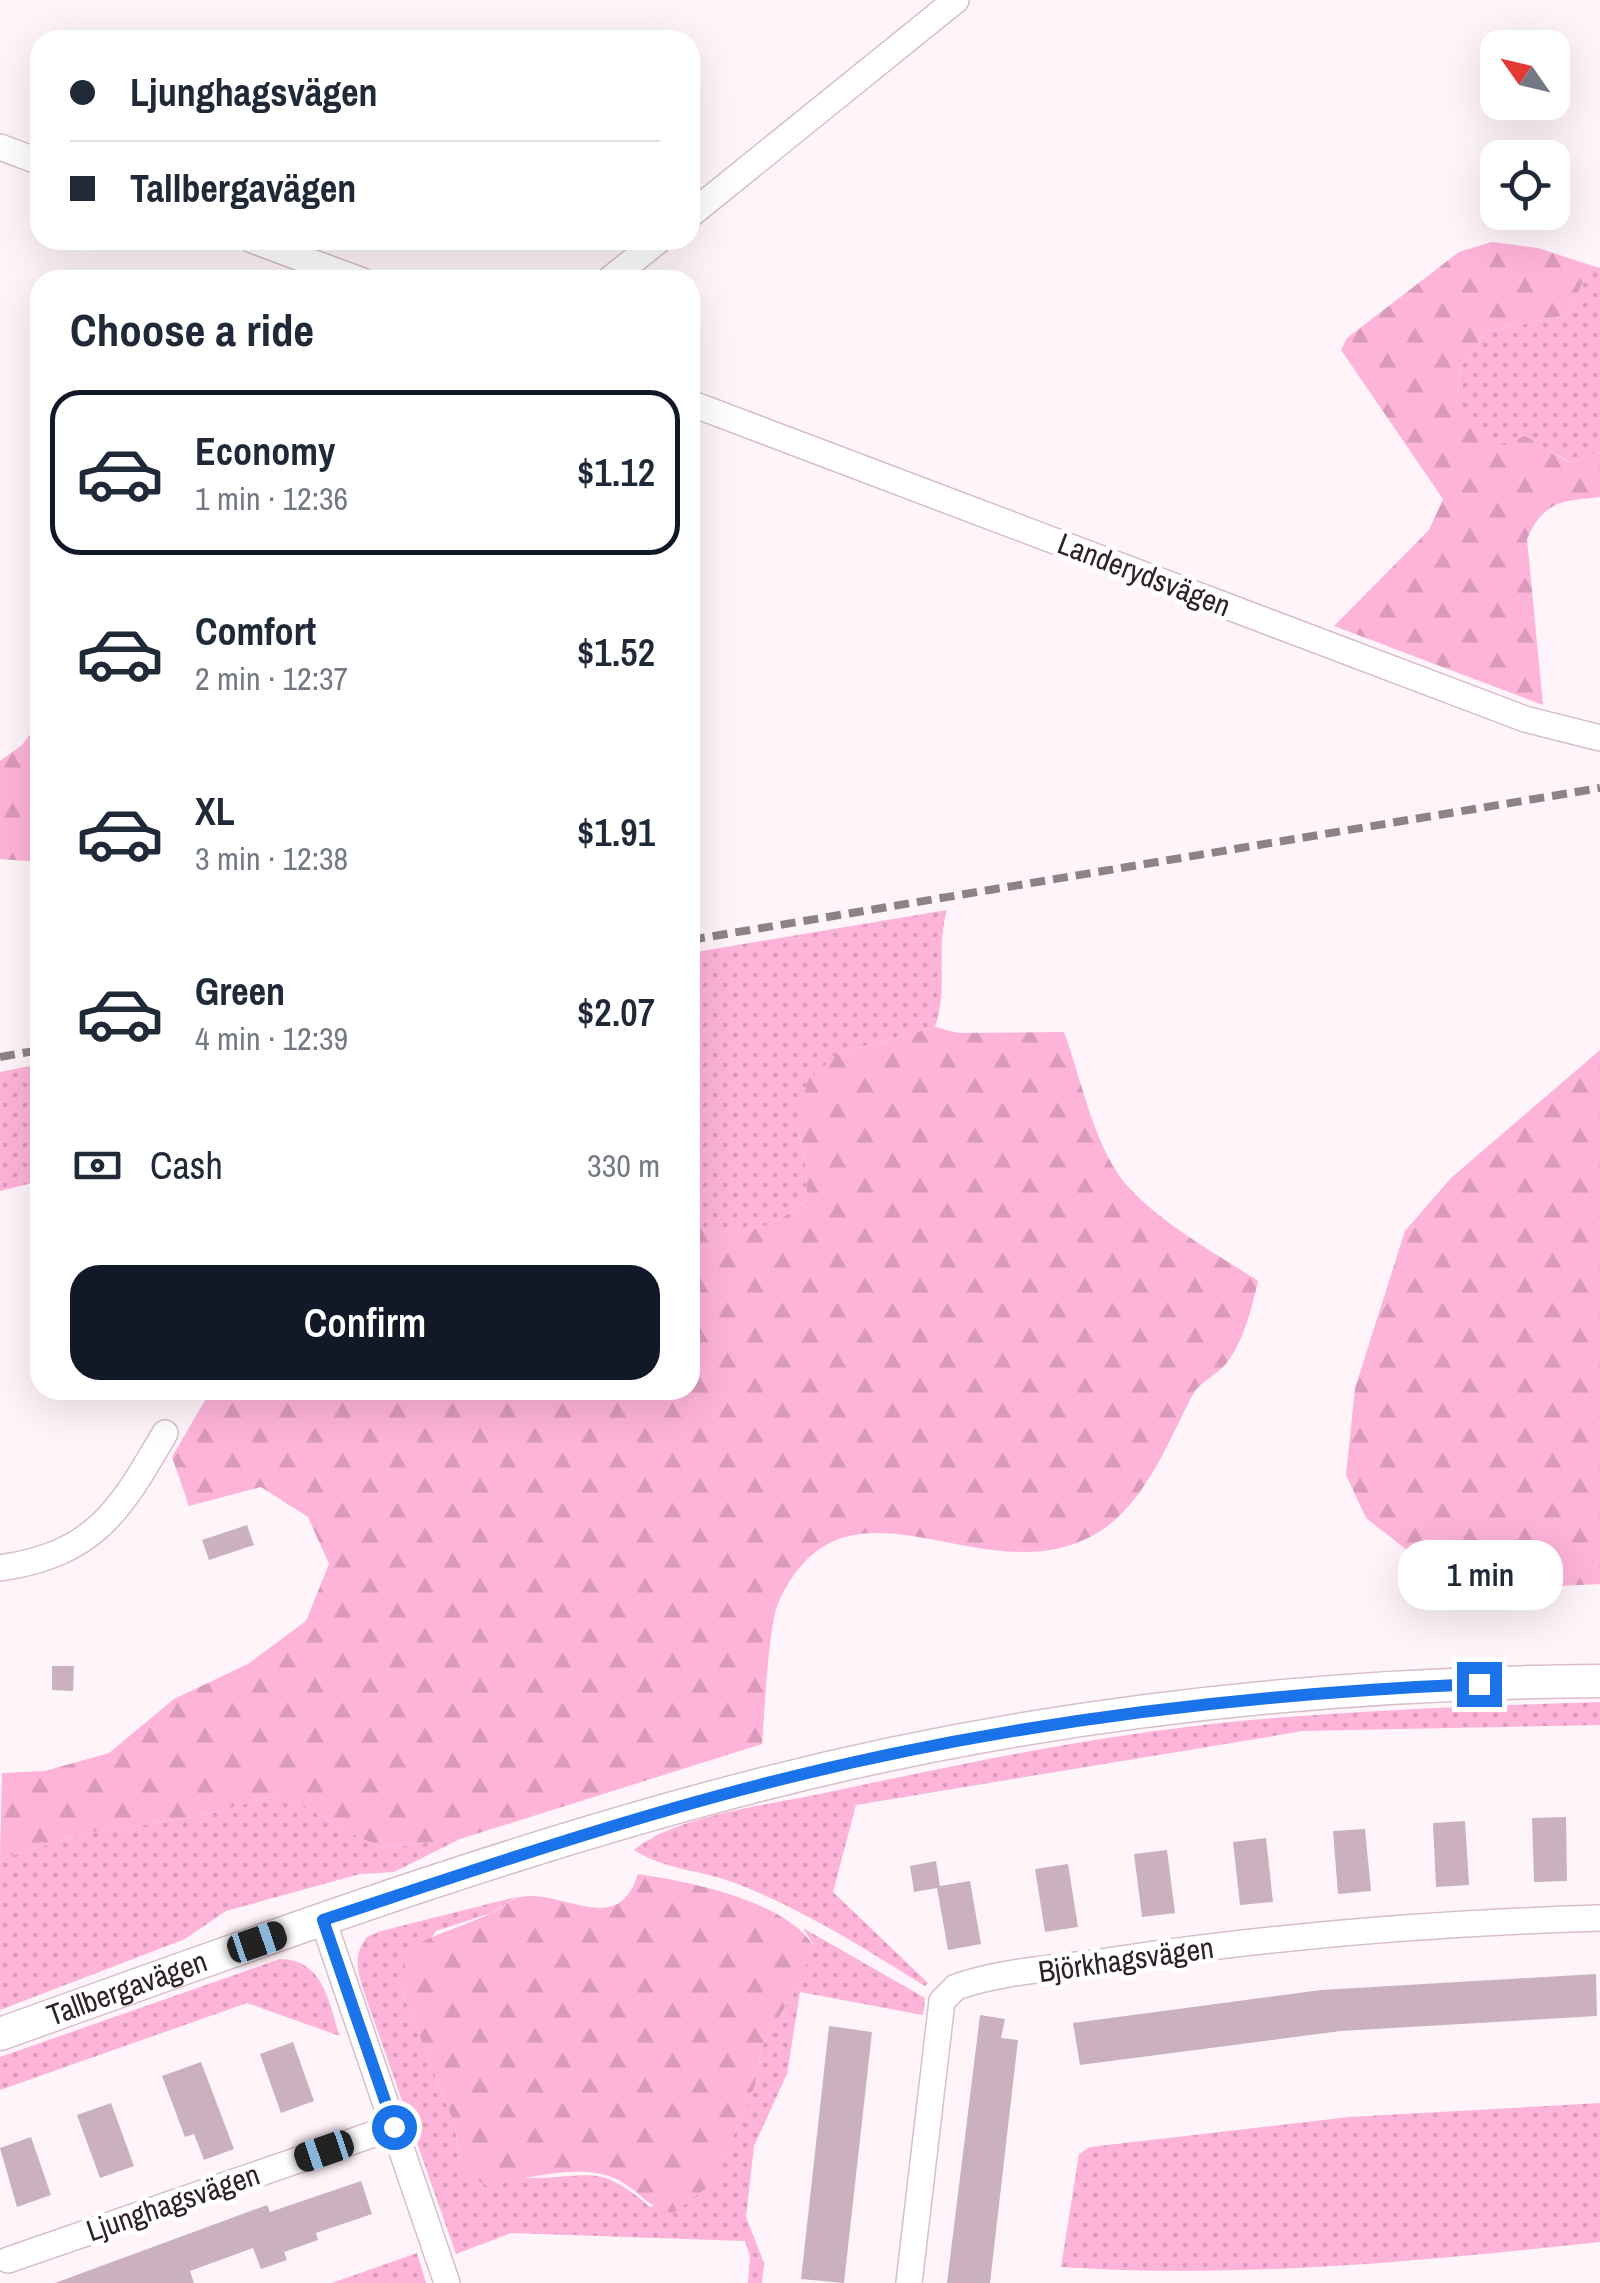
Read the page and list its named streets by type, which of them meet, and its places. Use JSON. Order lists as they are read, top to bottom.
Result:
{
  "streets": {
    "street": [
      "Landerydsvägen",
      "Björkhagsvägen",
      "Tallbergavägen",
      "Ljunghagsvägen"
    ]
  },
  "north": "top left",
  "page": {
    "banner": ["Ljunghagsvägen", "Tallbergavägen"],
    "heading": "Choose a ride",
    "list": [
      {
        "name": "Economy",
        "note": "1 min · 12:36",
        "value": "$1.12"
      },
      {
        "name": "Comfort",
        "note": "2 min · 12:37",
        "value": "$1.52"
      },
      {
        "name": "XL",
        "note": "3 min · 12:38",
        "value": "$1.91"
      },
      {
        "name": "Green",
        "note": "4 min · 12:39",
        "value": "$2.07"
      }
    ],
    "pay": ["Cash", "330 m"],
    "buttons": "Confirm",
    "bubble": "1 min"
  }
}
